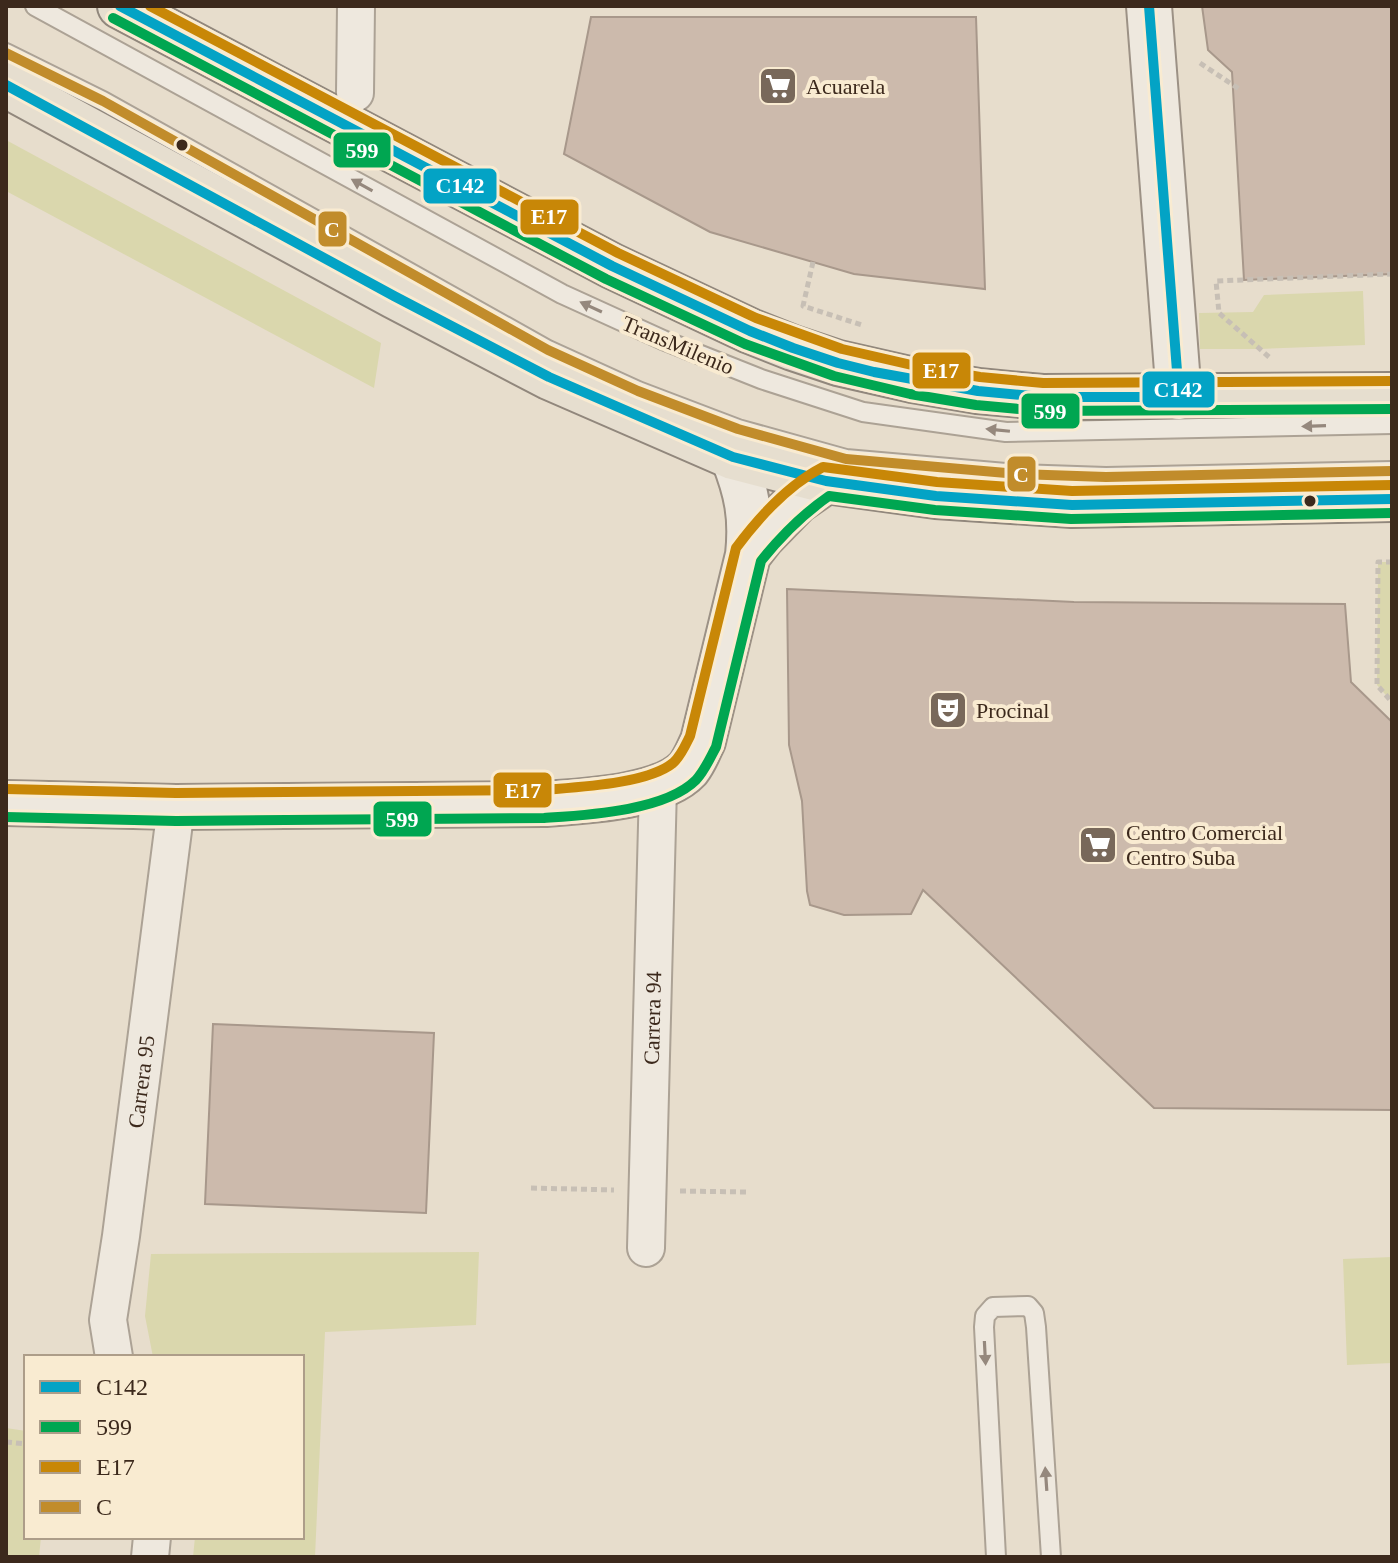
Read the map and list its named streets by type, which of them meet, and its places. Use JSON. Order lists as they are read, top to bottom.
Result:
{
  "streets": {
    "street": ["Carrera 94", "Carrera 95"],
    "lane": ["TransMilenio"]
  },
  "places": {
    "supermarket": ["Acuarela", "Centro Comercial Centro Suba"],
    "theatre": ["Procinal"]
  },
  "lines": [
    "transit line C142",
    "transit line E17",
    "transit line 599",
    "transit line C"
  ],
  "legend": [
    "C142",
    "599",
    "E17",
    "C"
  ]
}
